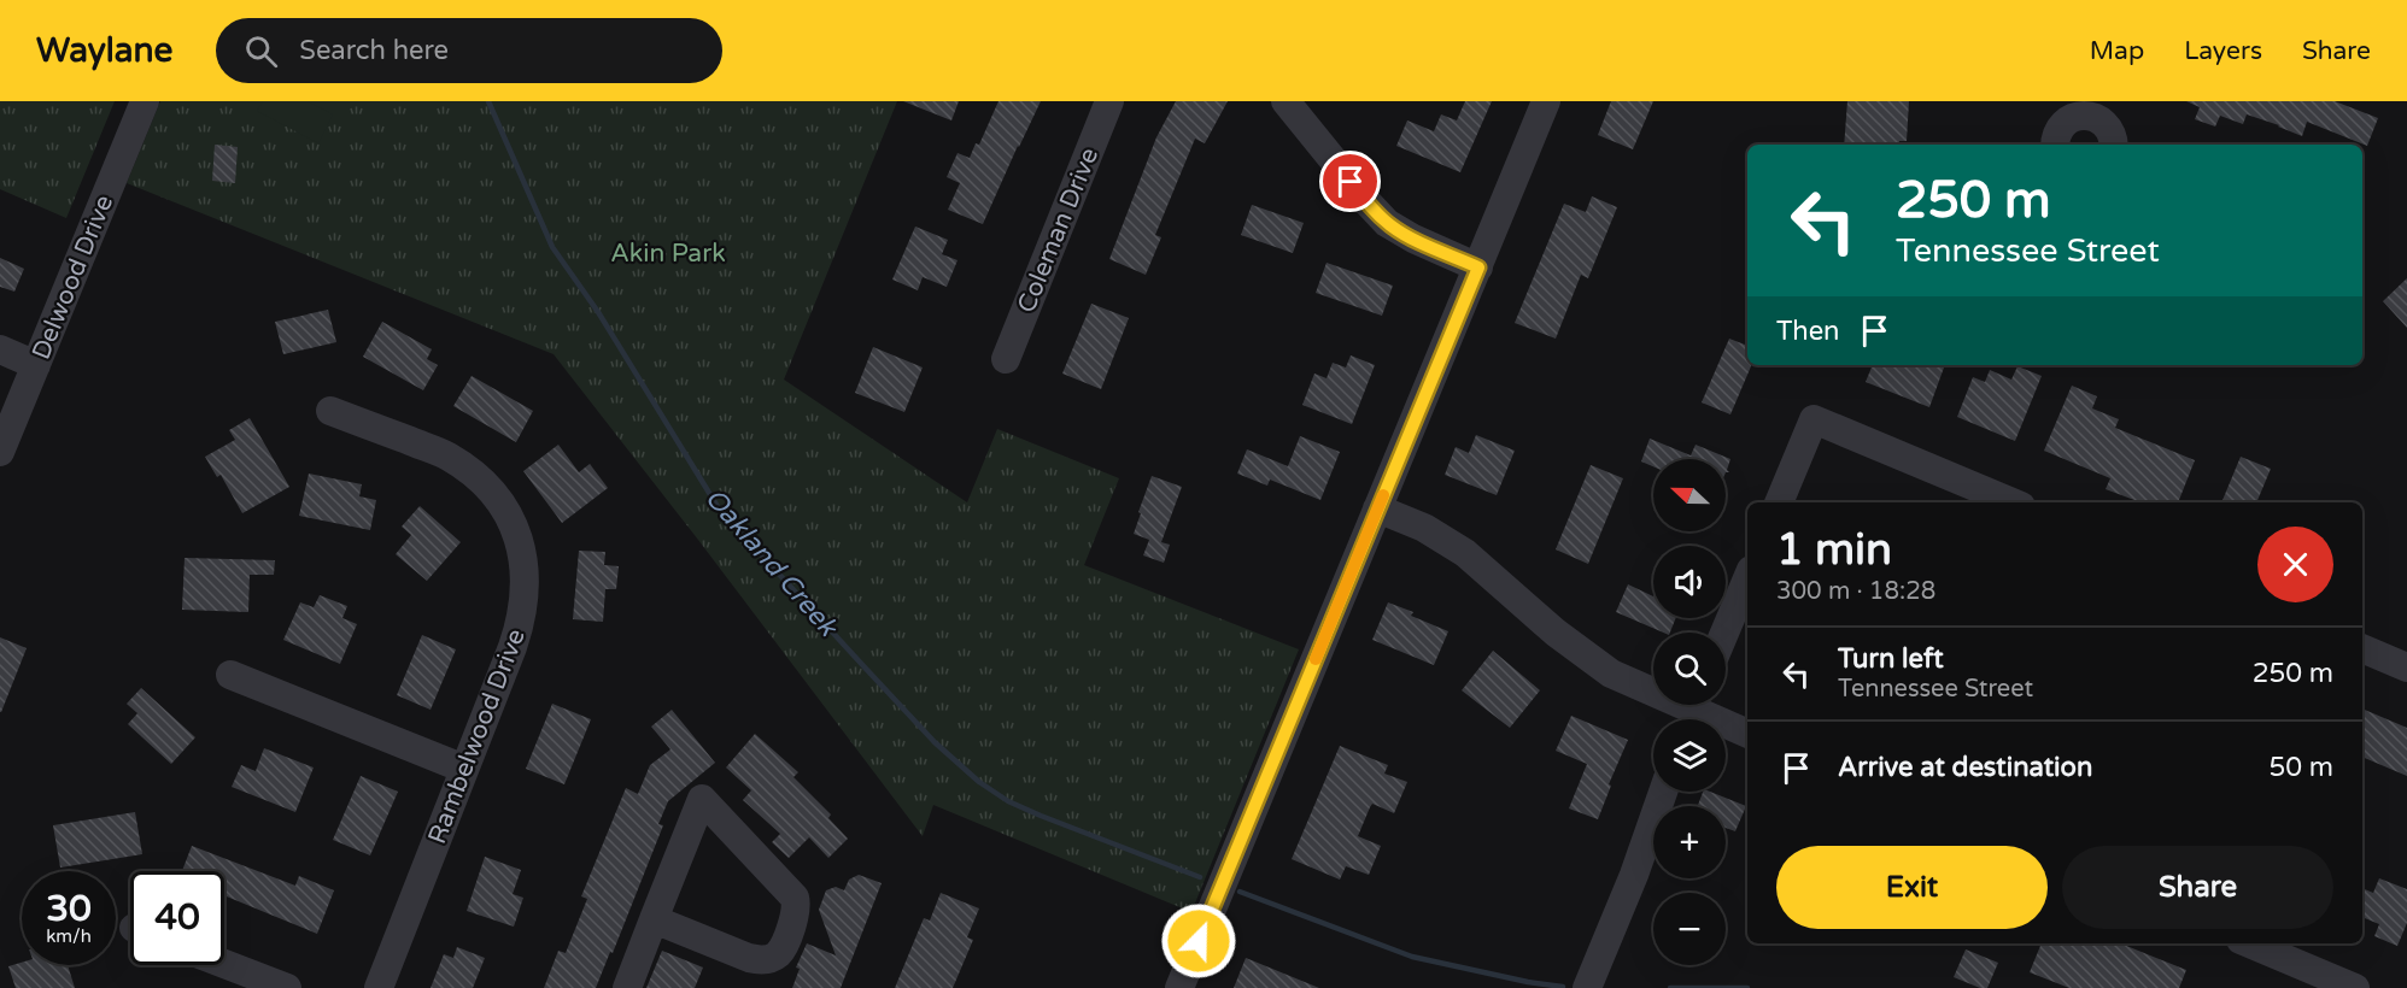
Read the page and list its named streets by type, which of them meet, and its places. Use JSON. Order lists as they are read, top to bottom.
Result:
{
  "streets": {
    "street": ["Coleman Drive", "Delwood Drive", "Rambelwood Drive"]
  },
  "water": ["Oakland Creek"],
  "parks": ["Akin Park"],
  "north": "left",
  "page": {
    "header": "Waylane",
    "search": "Search here",
    "nav": ["Map", "Layers", "Share"],
    "turn": ["250 m", "Tennessee Street"],
    "then": "Then",
    "map_buttons": ["+", "−"],
    "heading": ["1 min", "300 m · 18:28"],
    "list": [
      {
        "name": "Turn left",
        "note": "Tennessee Street",
        "value": "250 m"
      },
      {
        "name": "Arrive at destination",
        "value": "50 m"
      }
    ],
    "buttons": ["Exit", "Share"],
    "speed": "30 km/h",
    "limit": "40"
  }
}
